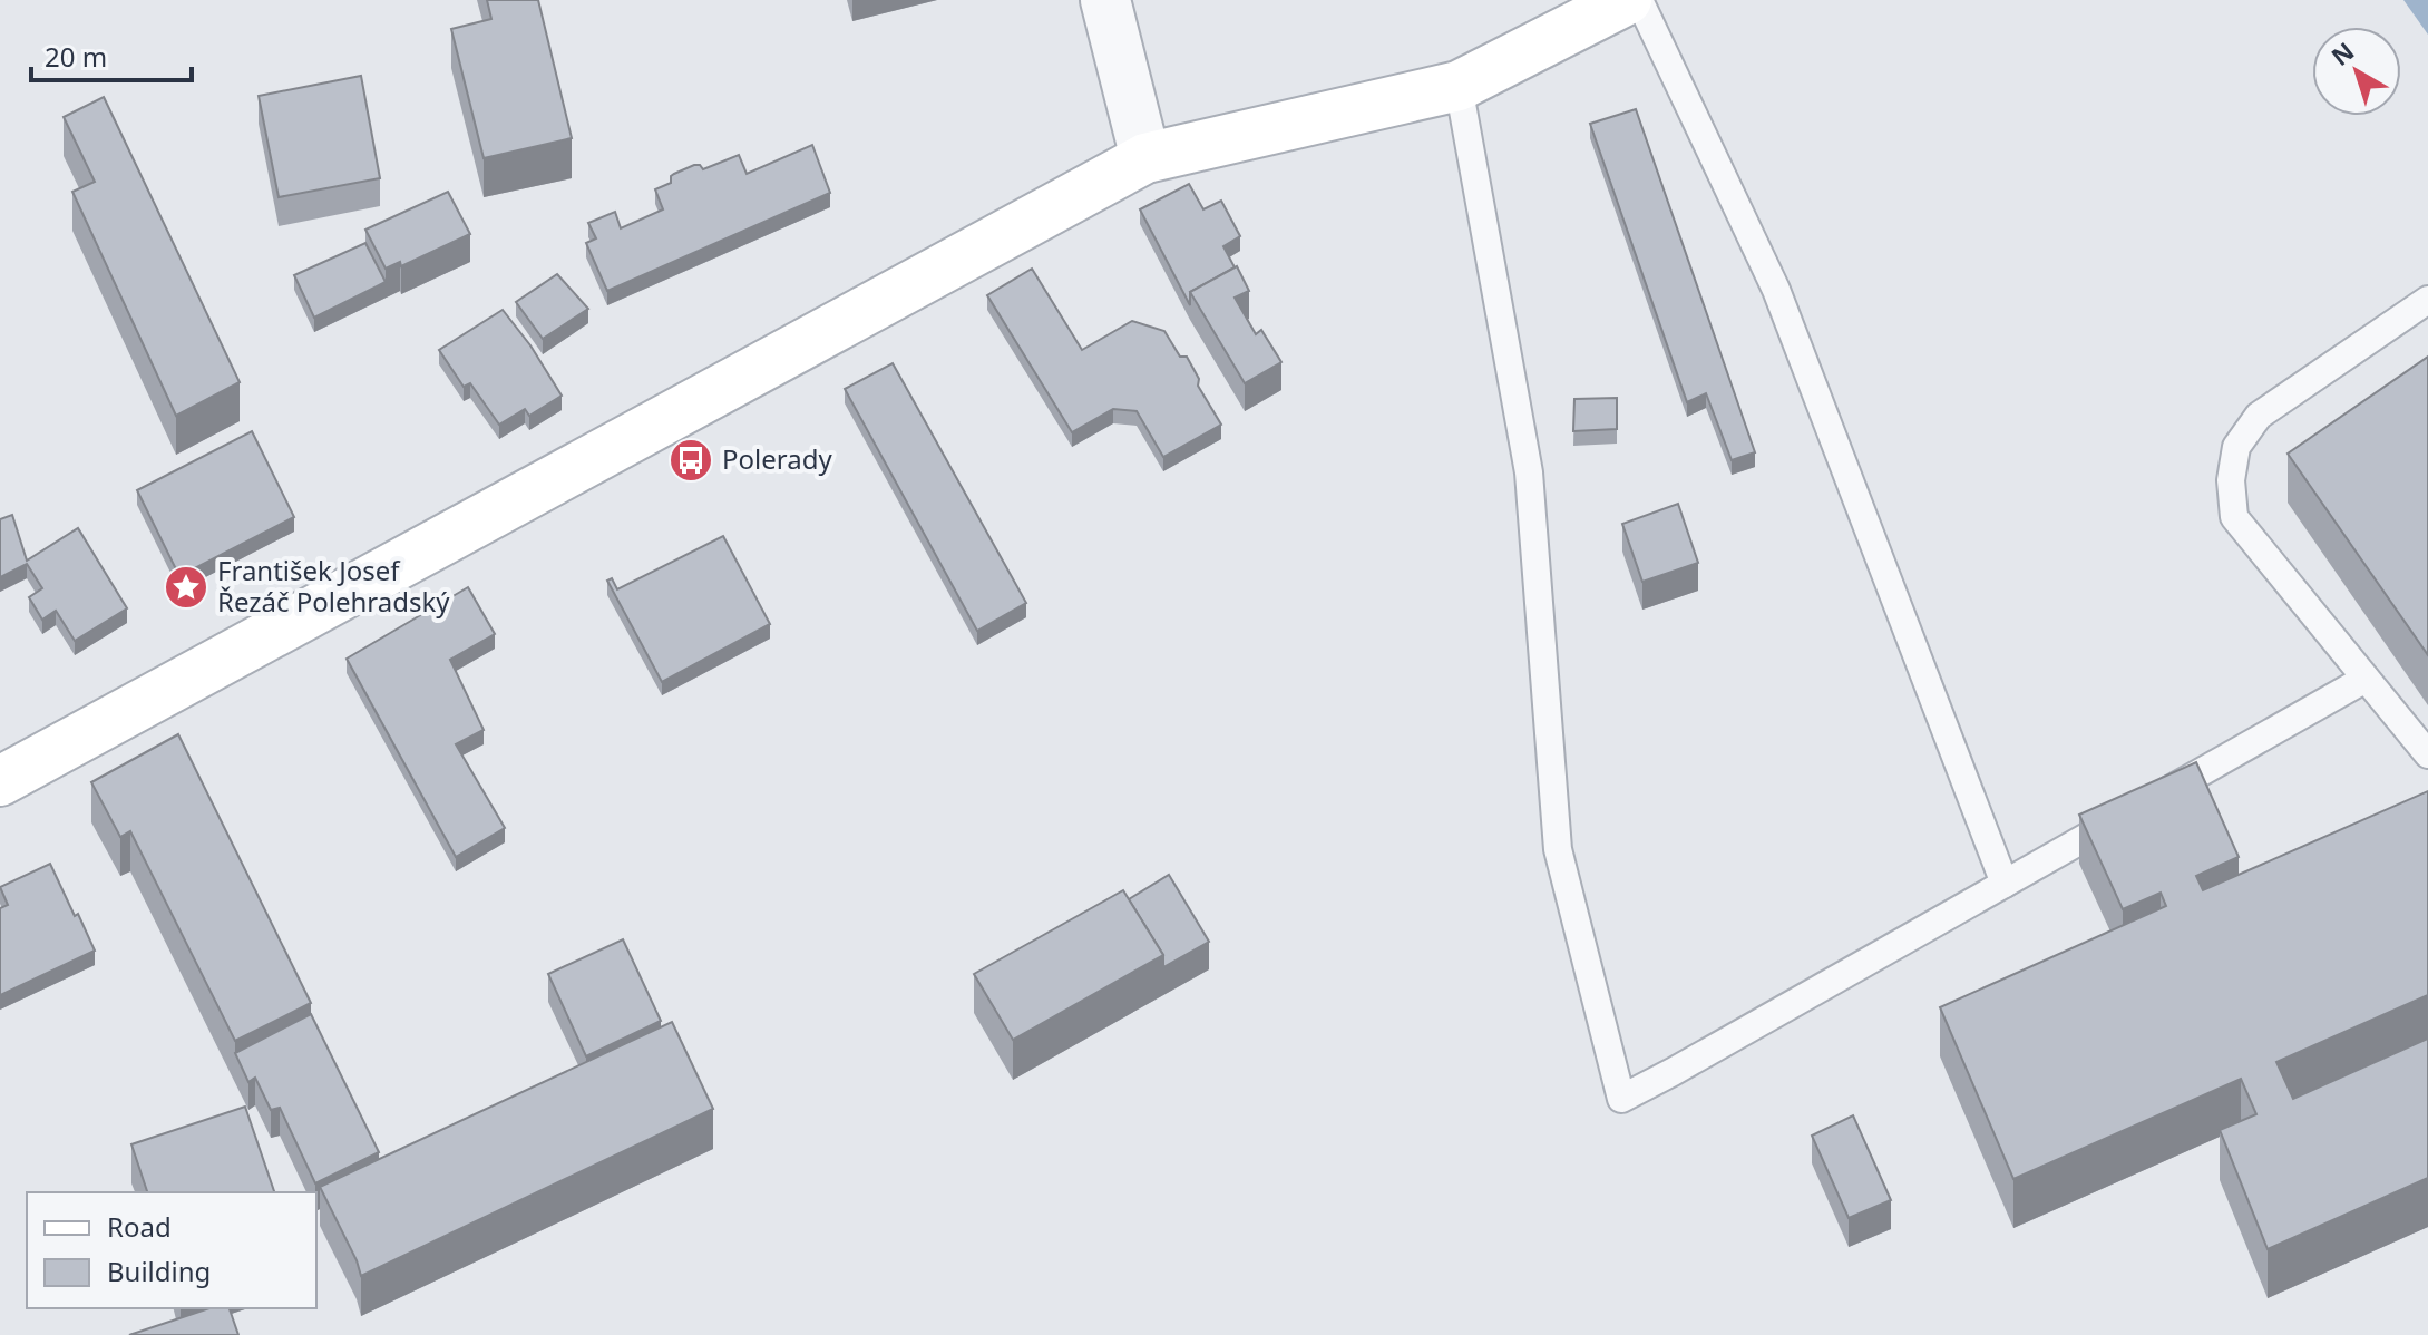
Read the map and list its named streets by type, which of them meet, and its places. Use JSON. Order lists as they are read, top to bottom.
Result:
{
  "places": {
    "bus stop": ["Polerady"],
    "place": ["František Josef Řezáč Polehradský"]
  },
  "legend": ["Road", "Building"],
  "scale_bar": "20 m",
  "north": "top left"
}
